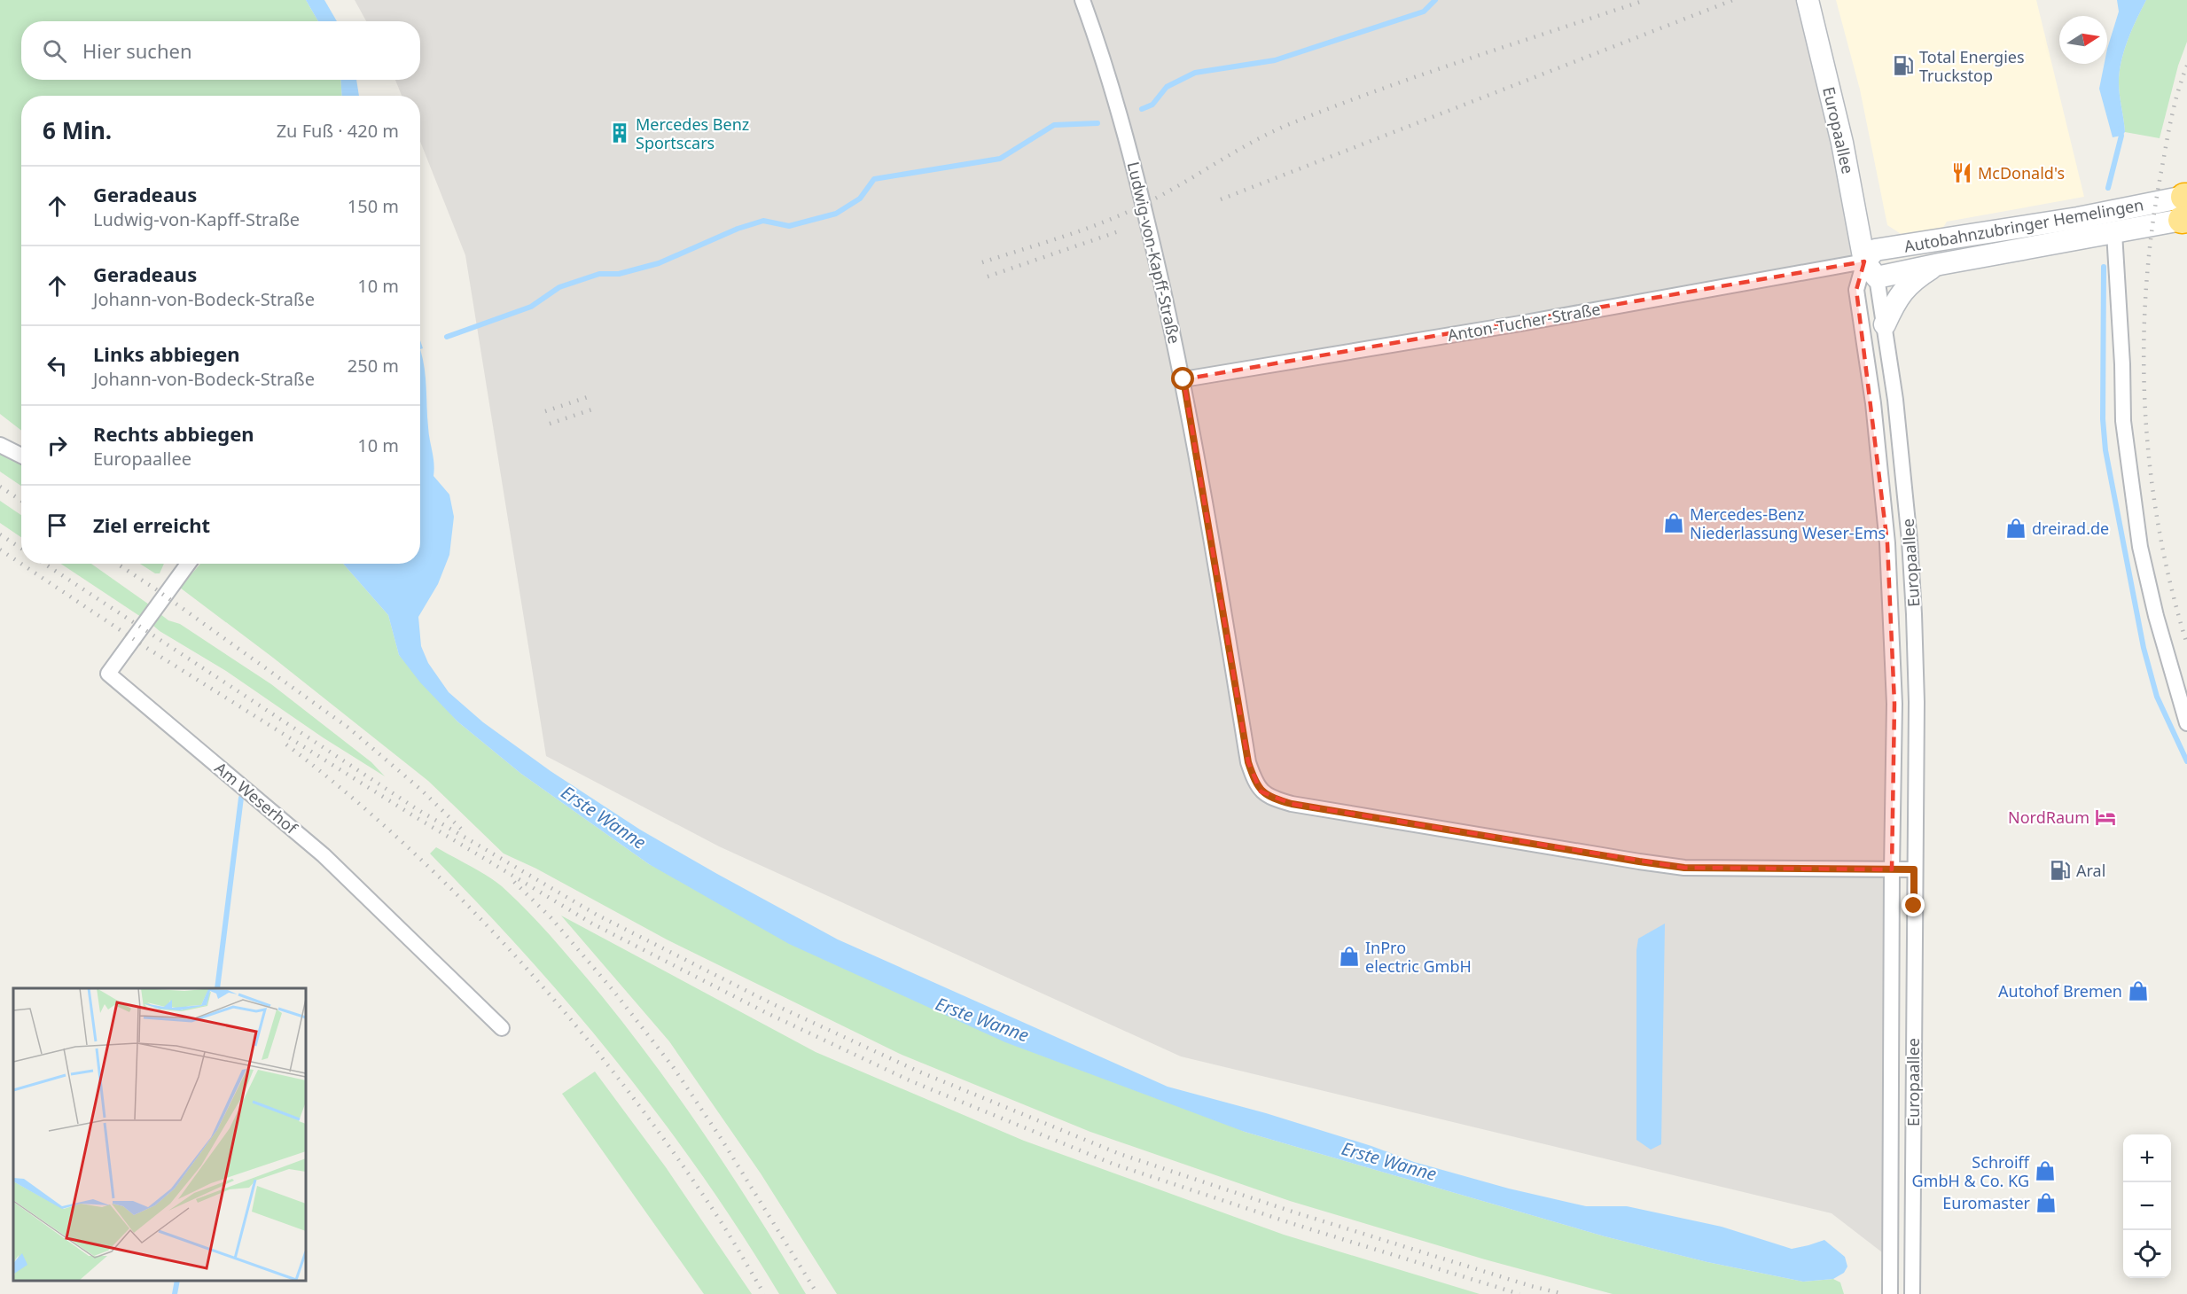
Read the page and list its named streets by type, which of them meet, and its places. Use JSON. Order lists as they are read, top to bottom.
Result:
{
  "streets": {
    "street": [
      "Europaallee",
      "Autobahnzubringer Hemelingen",
      "Ludwig-von-Kapff-Straße",
      "Anton-Tucher-Straße",
      "Am Weserhof"
    ]
  },
  "crossings": [
    ["Europaallee", "Autobahnzubringer Hemelingen"],
    ["Europaallee", "Ludwig-von-Kapff-Straße"],
    ["Europaallee", "Anton-Tucher-Straße"],
    ["Autobahnzubringer Hemelingen", "Anton-Tucher-Straße"],
    ["Ludwig-von-Kapff-Straße", "Anton-Tucher-Straße"]
  ],
  "water": ["Erste Wanne"],
  "places": {
    "fuel station": ["Total Energies Truckstop", "Aral"],
    "building": ["Mercedes Benz Sportscars"],
    "restaurant": ["McDonald's"],
    "shop": [
      "Mercedes-Benz Niederlassung Weser-Ems",
      "dreirad.de",
      "InPro electric GmbH",
      "Autohof Bremen",
      "Schroiff GmbH & Co. KG",
      "Euromaster"
    ],
    "hotel": ["NordRaum"]
  },
  "north": "right",
  "page": {
    "search": "Hier suchen",
    "heading": ["6 Min.", "Zu Fuß · 420 m"],
    "list": [
      ["Geradeaus", "Ludwig-von-Kapff-Straße", "150 m"],
      ["Geradeaus", "Johann-von-Bodeck-Straße", "10 m"],
      ["Links abbiegen", "Johann-von-Bodeck-Straße", "250 m"],
      ["Rechts abbiegen", "Europaallee", "10 m"],
      "Ziel erreicht"
    ],
    "map_buttons": ["+", "−"]
  }
}
